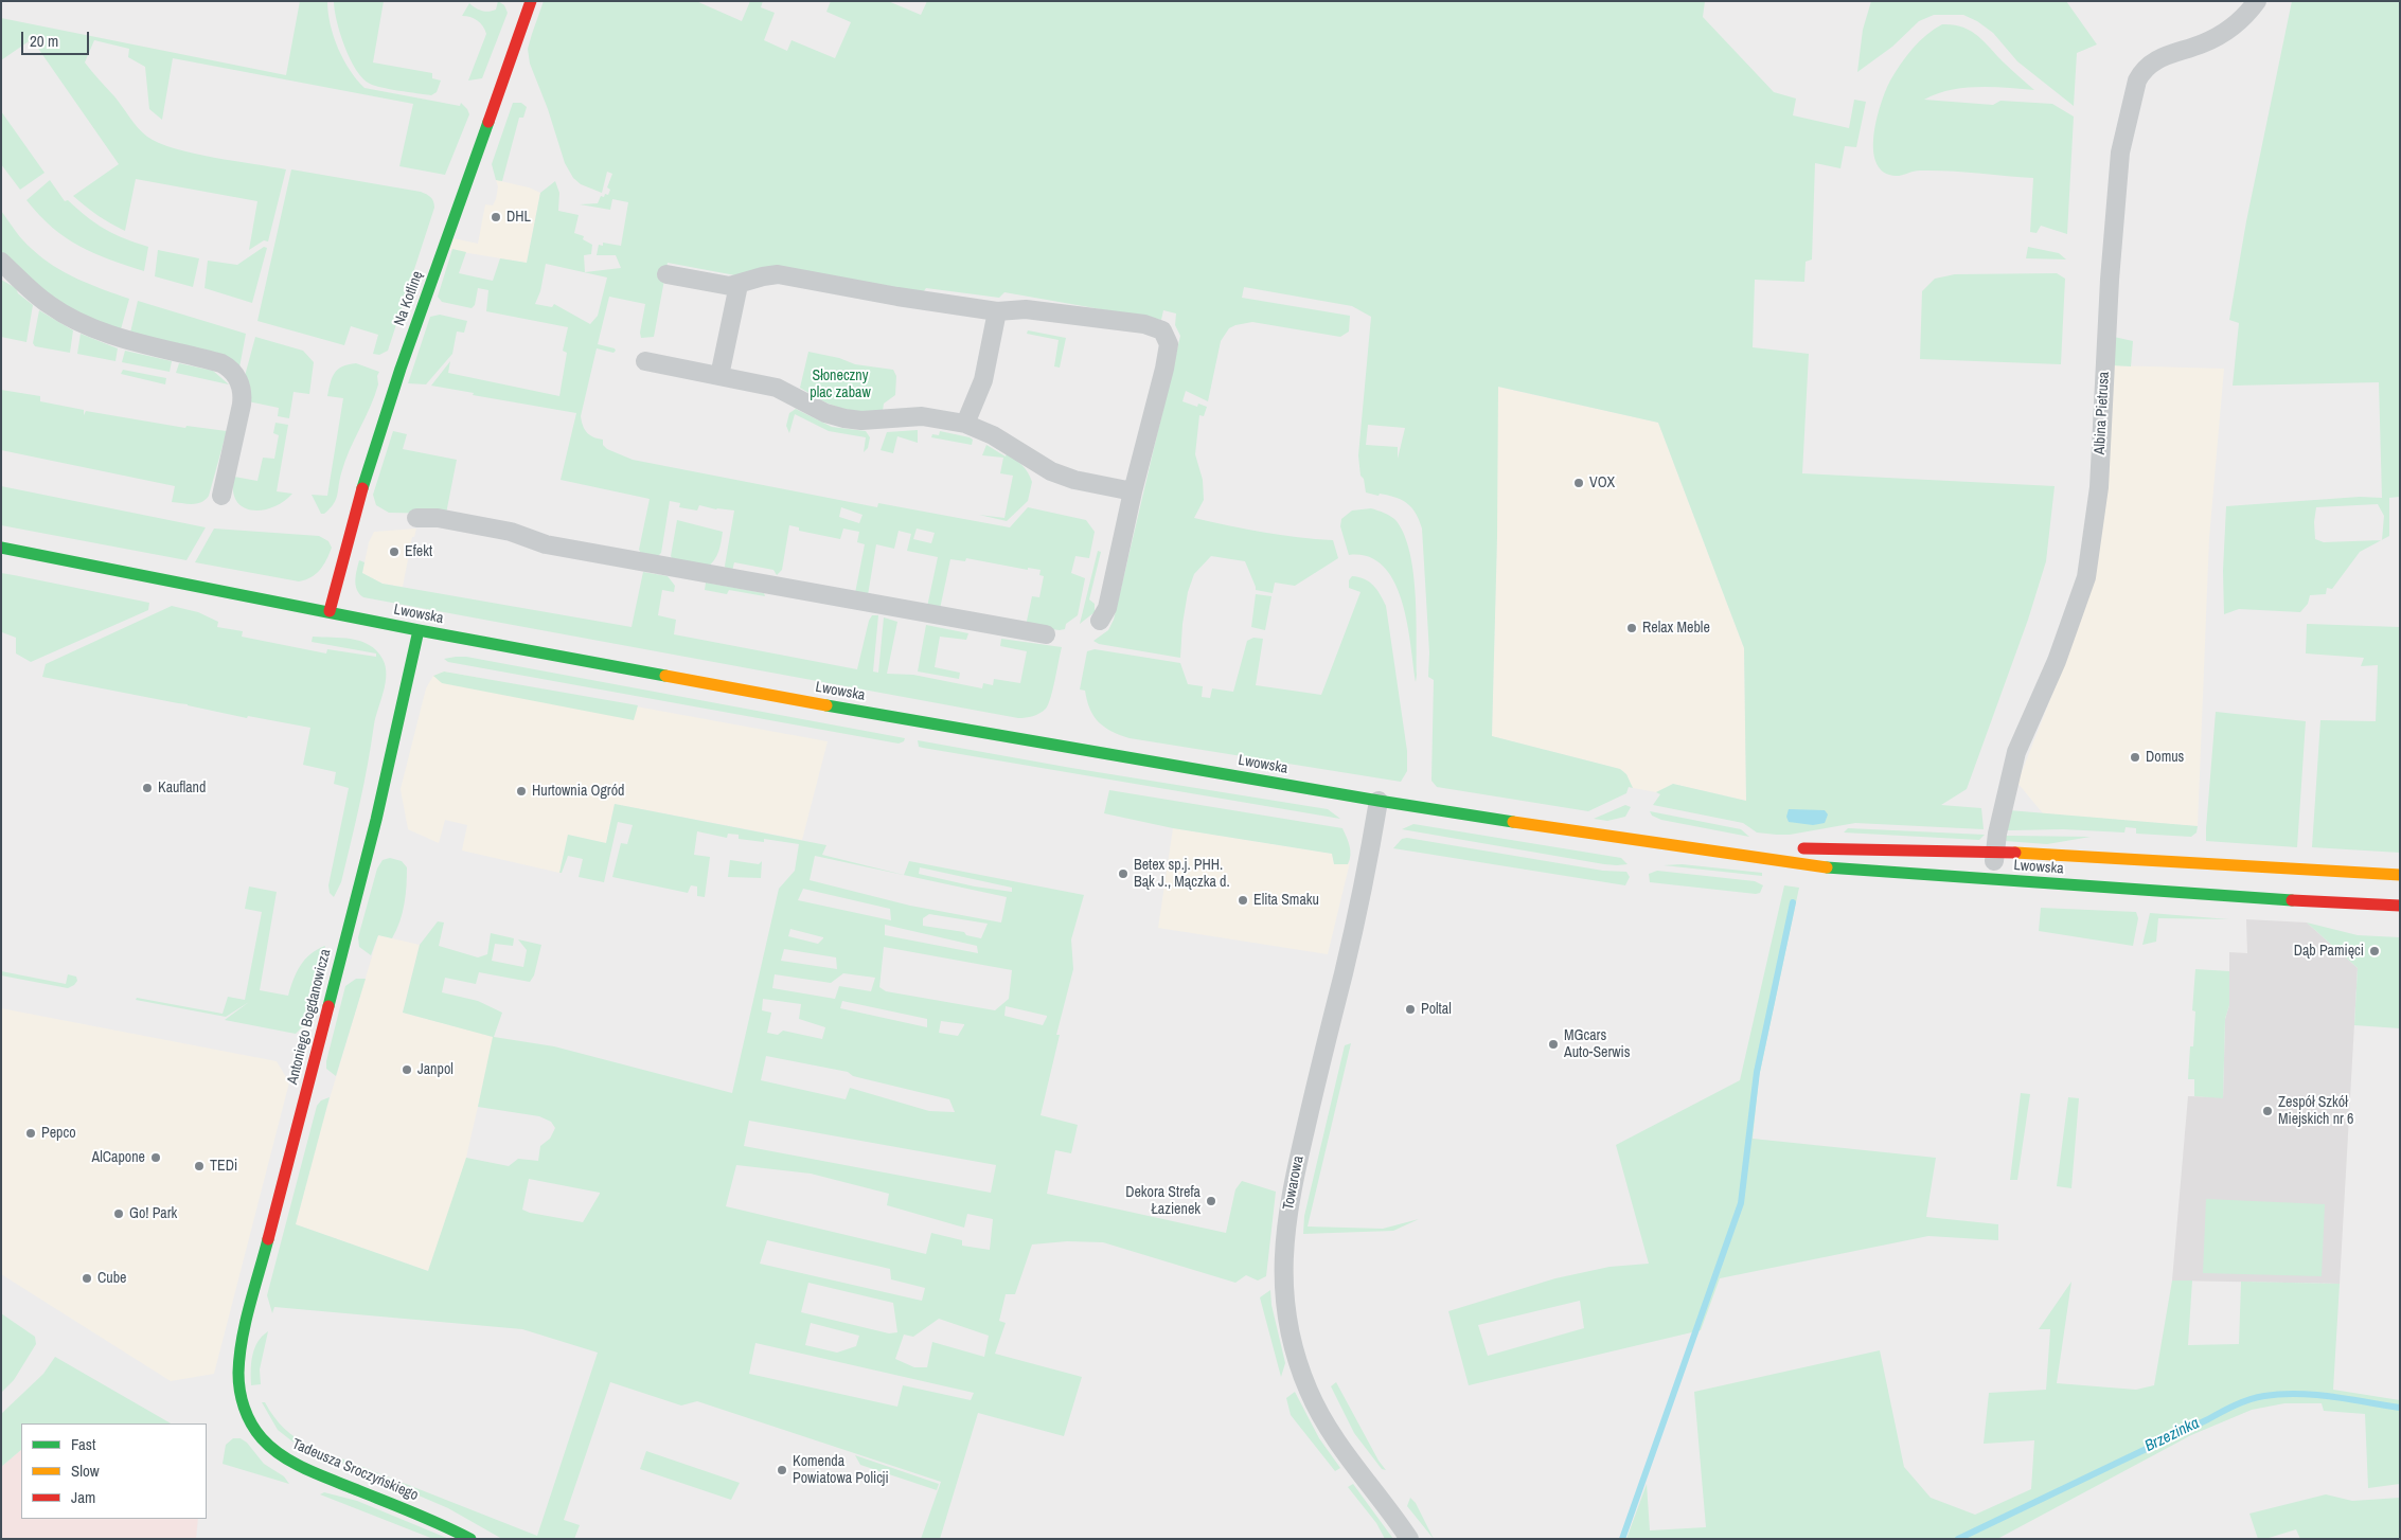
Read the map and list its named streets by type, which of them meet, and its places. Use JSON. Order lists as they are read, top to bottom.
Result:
{
  "streets": {
    "main road": [
      "Na Kotlinę",
      "Lwowska",
      "Antoniego Bogdanowicza",
      "Tadeusza Sroczyńskiego"
    ],
    "street": ["Albina Pietrusa", "Towarowa"]
  },
  "crossings": [
    ["Na Kotlinę", "Lwowska"],
    ["Albina Pietrusa", "Lwowska"],
    ["Lwowska", "Antoniego Bogdanowicza"],
    ["Lwowska", "Towarowa"],
    ["Antoniego Bogdanowicza", "Tadeusza Sroczyńskiego"]
  ],
  "water": ["Brzezinka"],
  "parks": ["Słoneczny plac zabaw"],
  "places": [
    "DHL",
    "VOX",
    "Efekt",
    "Relax Meble",
    "Domus",
    "Kaufland",
    "Hurtownia Ogród",
    "Betex sp.j. PHH. Bąk J., Mączka d.",
    "Elita Smaku",
    "Dąb Pamięci",
    "Poltal",
    "MGcars Auto-Serwis",
    "Janpol",
    "Zespół Szkół Miejskich nr 6",
    "Pepco",
    "AlCapone",
    "TEDi",
    "Dekora Strefa Łazienek",
    "Go! Park",
    "Cube",
    "Komenda Powiatowa Policji"
  ],
  "legend": ["Fast", "Slow", "Jam"],
  "scale_bar": "20 m"
}
